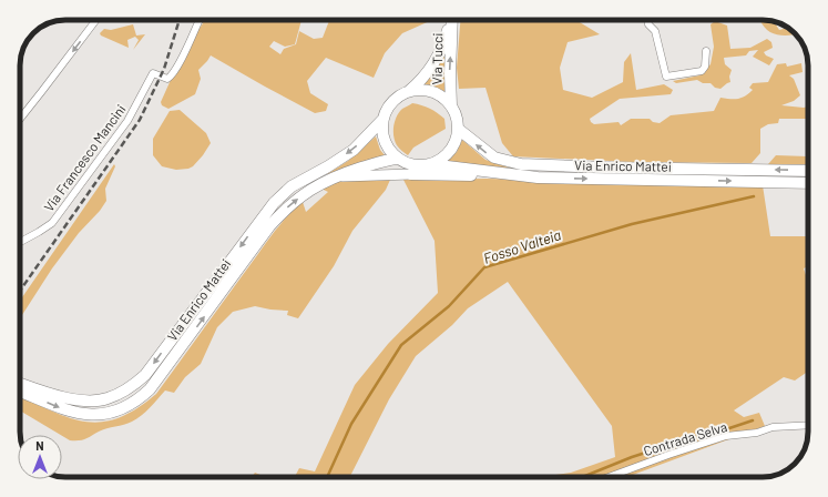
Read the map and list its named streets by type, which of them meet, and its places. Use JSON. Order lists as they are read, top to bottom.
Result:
{
  "streets": {
    "main road": ["Via Tucci", "Via Enrico Mattei"],
    "street": ["Via Francesco Mancini", "Contrada Selva"]
  },
  "crossings": [
    ["Via Tucci", "Via Enrico Mattei"]
  ],
  "one_way": ["Via Tucci"],
  "water": ["Fosso Valteia"],
  "north": "top"
}
